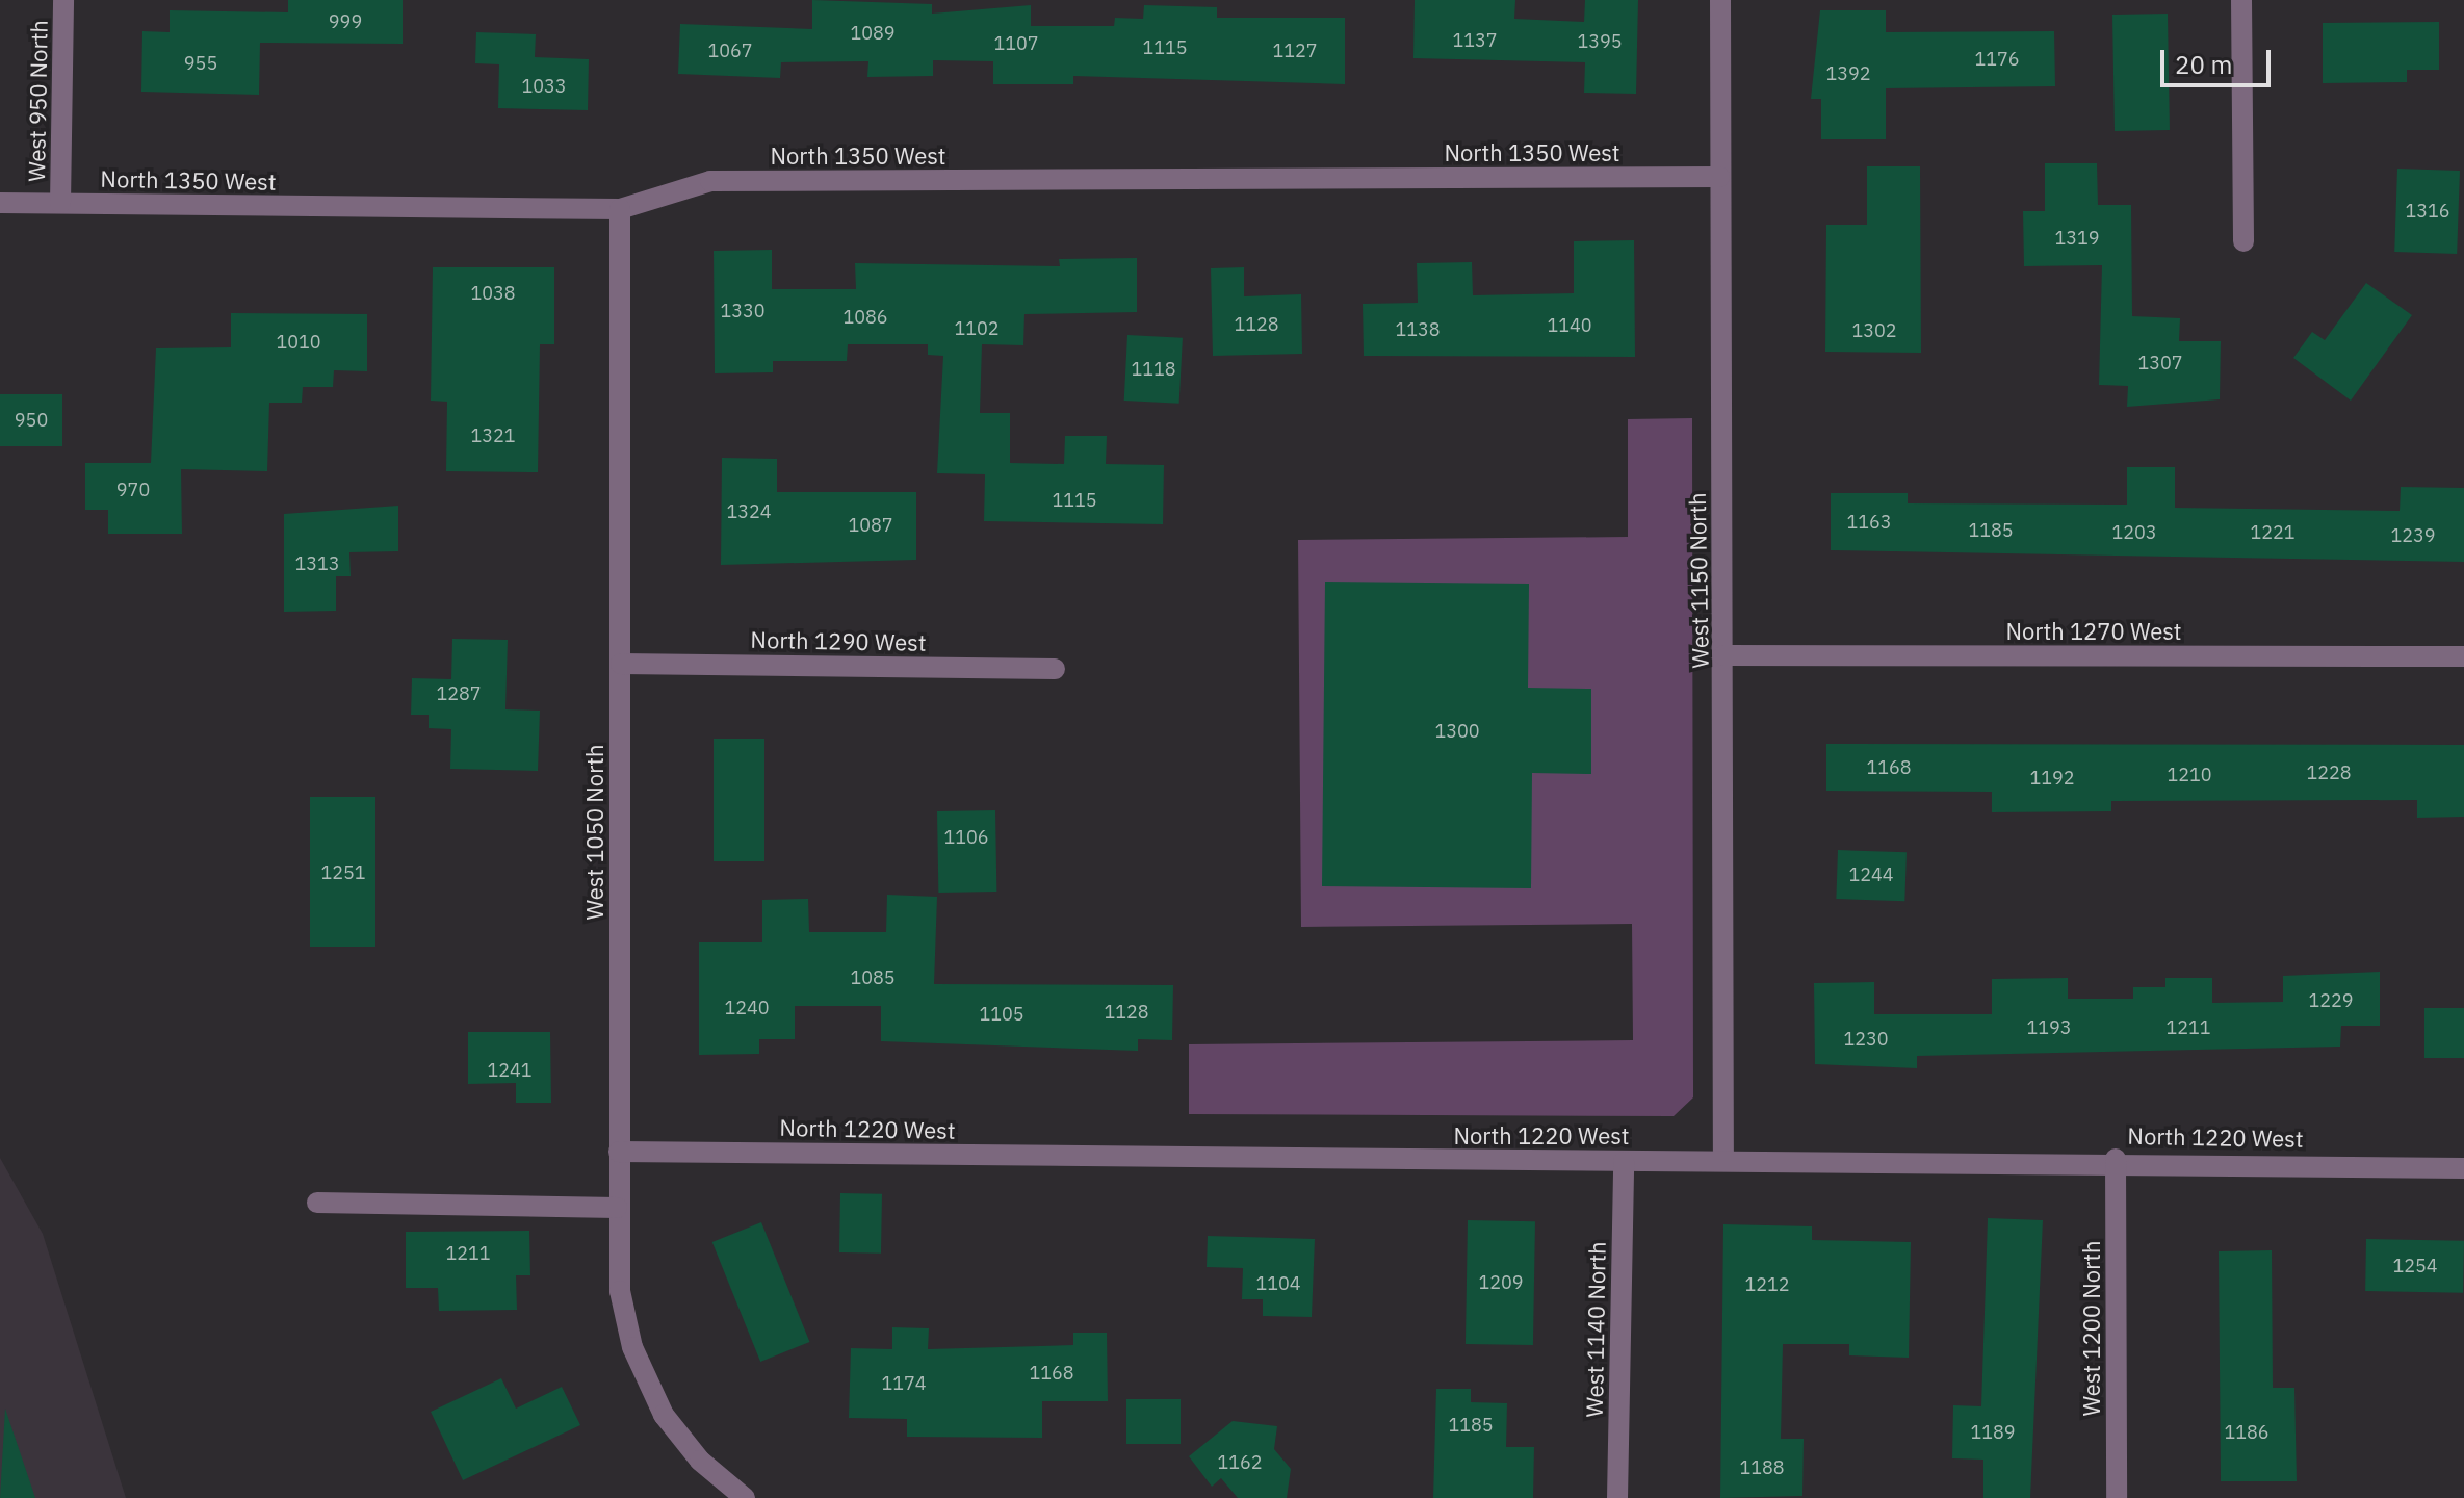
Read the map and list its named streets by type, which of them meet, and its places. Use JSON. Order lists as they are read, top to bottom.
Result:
{
  "streets": {
    "street": [
      "West 950 North",
      "North 1350 West",
      "West 1150 North",
      "North 1270 West",
      "North 1290 West",
      "West 1050 North",
      "North 1220 West",
      "West 1200 North",
      "West 1140 North"
    ]
  },
  "crossings": [
    ["West 950 North", "North 1350 West"],
    ["North 1350 West", "West 1150 North"],
    ["North 1350 West", "West 1050 North"],
    ["West 1150 North", "North 1270 West"],
    ["West 1150 North", "North 1220 West"],
    ["North 1290 West", "West 1050 North"],
    ["West 1050 North", "North 1220 West"],
    ["North 1220 West", "West 1200 North"],
    ["North 1220 West", "West 1140 North"]
  ],
  "house_numbers": [
    "999",
    "1089",
    "1137",
    "1395",
    "1107",
    "1115",
    "1067",
    "1127",
    "1176",
    "955",
    "1392",
    "1033",
    "1316",
    "1319",
    "1038",
    "1330",
    "1086",
    "1128",
    "1140",
    "1102",
    "1138",
    "1302",
    "1010",
    "1307",
    "1118",
    "950",
    "1321",
    "970",
    "1115",
    "1324",
    "1163",
    "1087",
    "1185",
    "1203",
    "1221",
    "1239",
    "1313",
    "1287",
    "1300",
    "1168",
    "1228",
    "1210",
    "1192",
    "1106",
    "1251",
    "1244",
    "1085",
    "1229",
    "1240",
    "1128",
    "1105",
    "1193",
    "1211",
    "1230",
    "1241",
    "1211",
    "1254",
    "1209",
    "1104",
    "1212",
    "1168",
    "1174",
    "1185",
    "1189",
    "1186",
    "1162",
    "1188"
  ],
  "scale_bar": "20 m"
}
